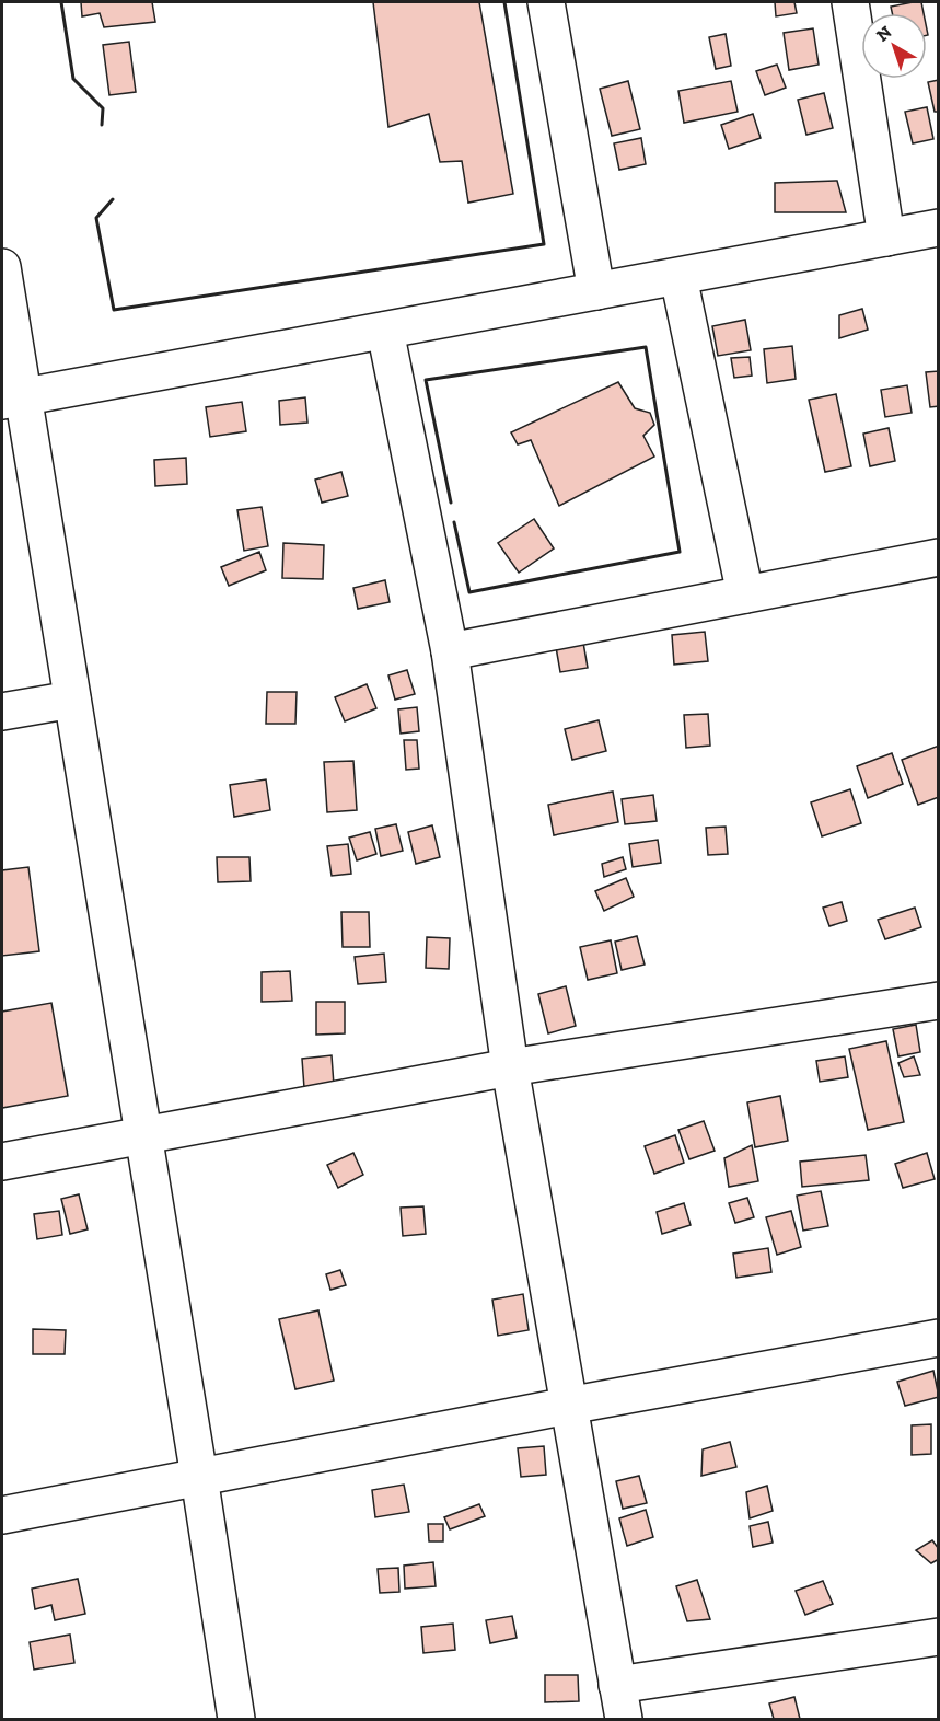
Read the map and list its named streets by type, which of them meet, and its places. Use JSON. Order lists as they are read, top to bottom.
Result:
{
  "north": "top left"
}
